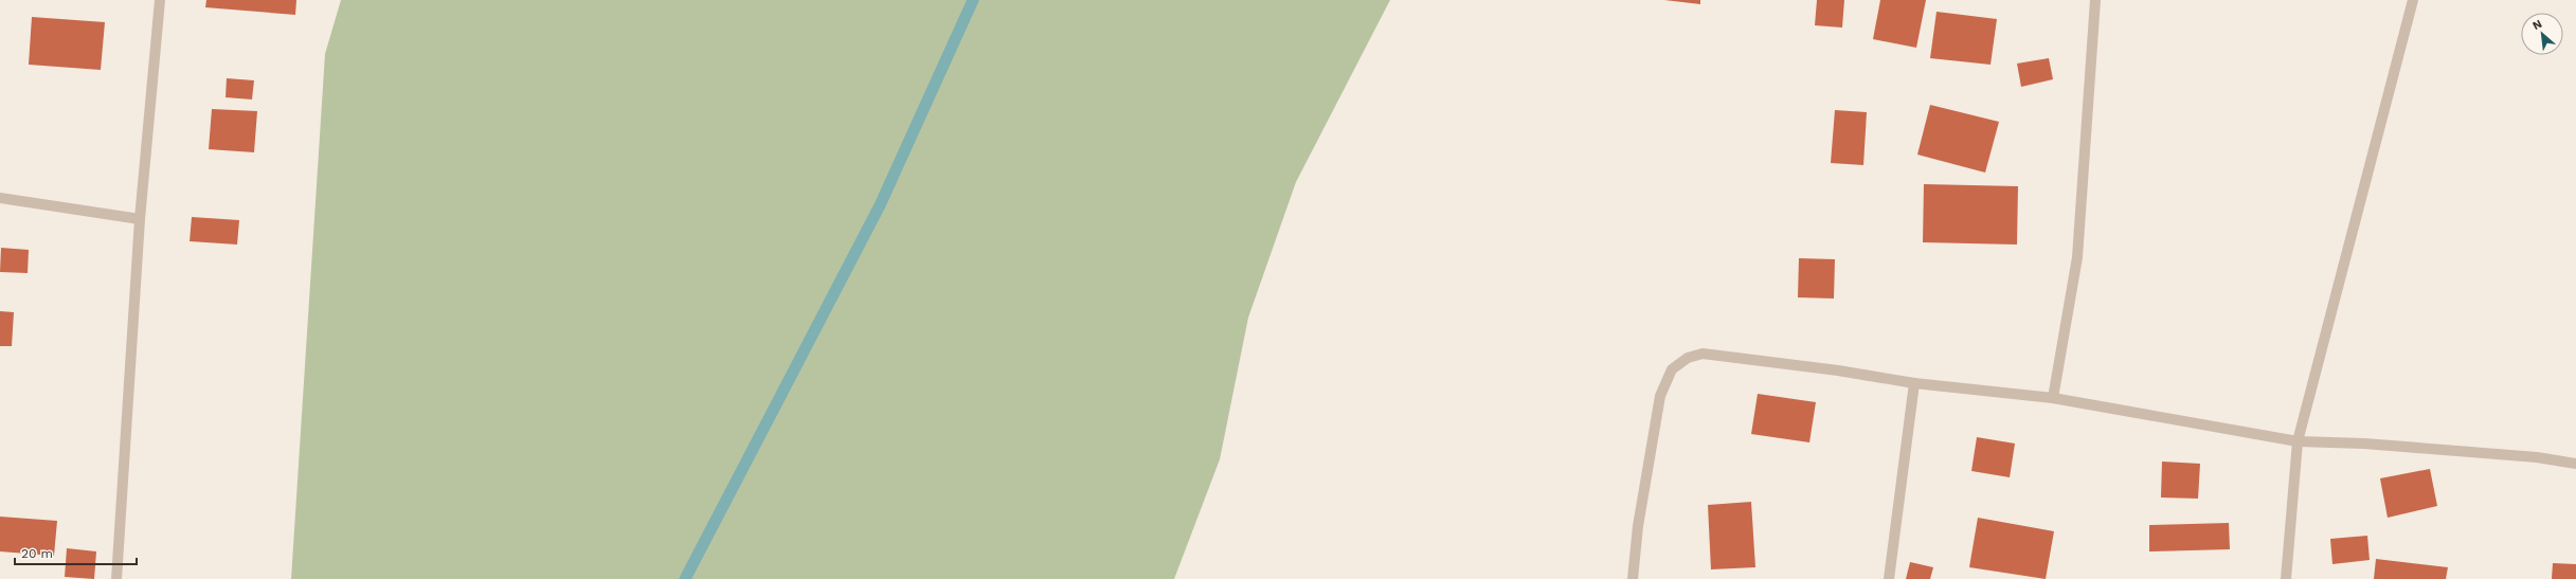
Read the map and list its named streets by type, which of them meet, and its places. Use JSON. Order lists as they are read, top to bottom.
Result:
{
  "scale_bar": "20 m",
  "north": "top left"
}
